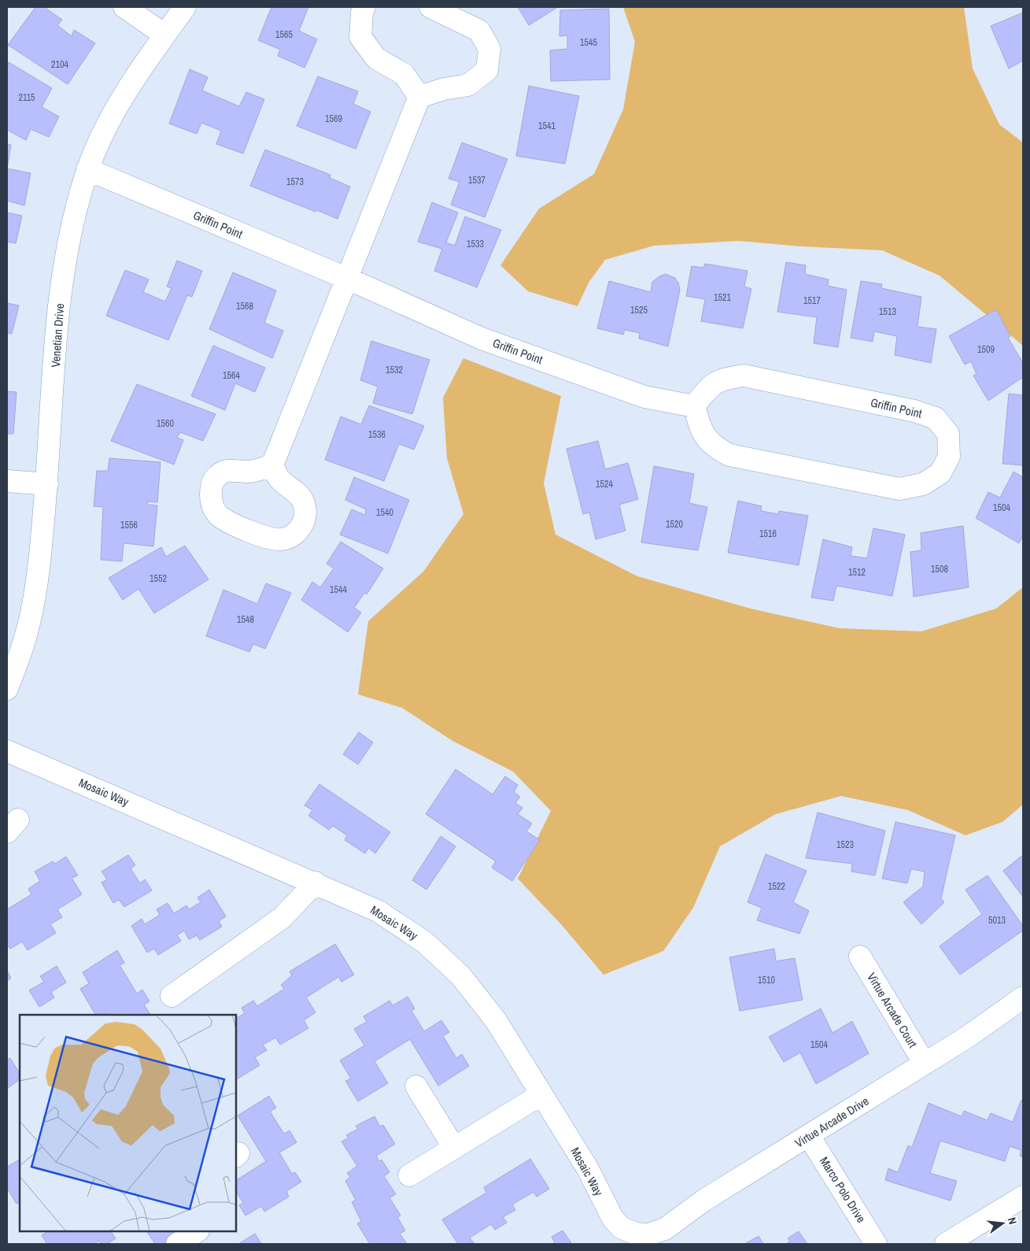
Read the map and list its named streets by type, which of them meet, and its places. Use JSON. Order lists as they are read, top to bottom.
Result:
{
  "streets": {
    "street": [
      "Griffin Point",
      "Venetian Drive",
      "Mosaic Way",
      "Virtue Arcade Court",
      "Virtue Arcade Drive",
      "Marco Polo Drive"
    ]
  },
  "crossings": [
    ["Griffin Point", "Venetian Drive"],
    ["Mosaic Way", "Virtue Arcade Drive"],
    ["Virtue Arcade Court", "Virtue Arcade Drive"],
    ["Virtue Arcade Drive", "Marco Polo Drive"]
  ],
  "house_numbers": [
    "1565",
    "1545",
    "2104",
    "2115",
    "1569",
    "1541",
    "1537",
    "1573",
    "1533",
    "1521",
    "1517",
    "1568",
    "1525",
    "1513",
    "1509",
    "1532",
    "1564",
    "1560",
    "1536",
    "1524",
    "1504",
    "1540",
    "1520",
    "1556",
    "1516",
    "1508",
    "1512",
    "1552",
    "1544",
    "1548",
    "1523",
    "1522",
    "5013",
    "1510",
    "1504"
  ],
  "north": "right"
}
